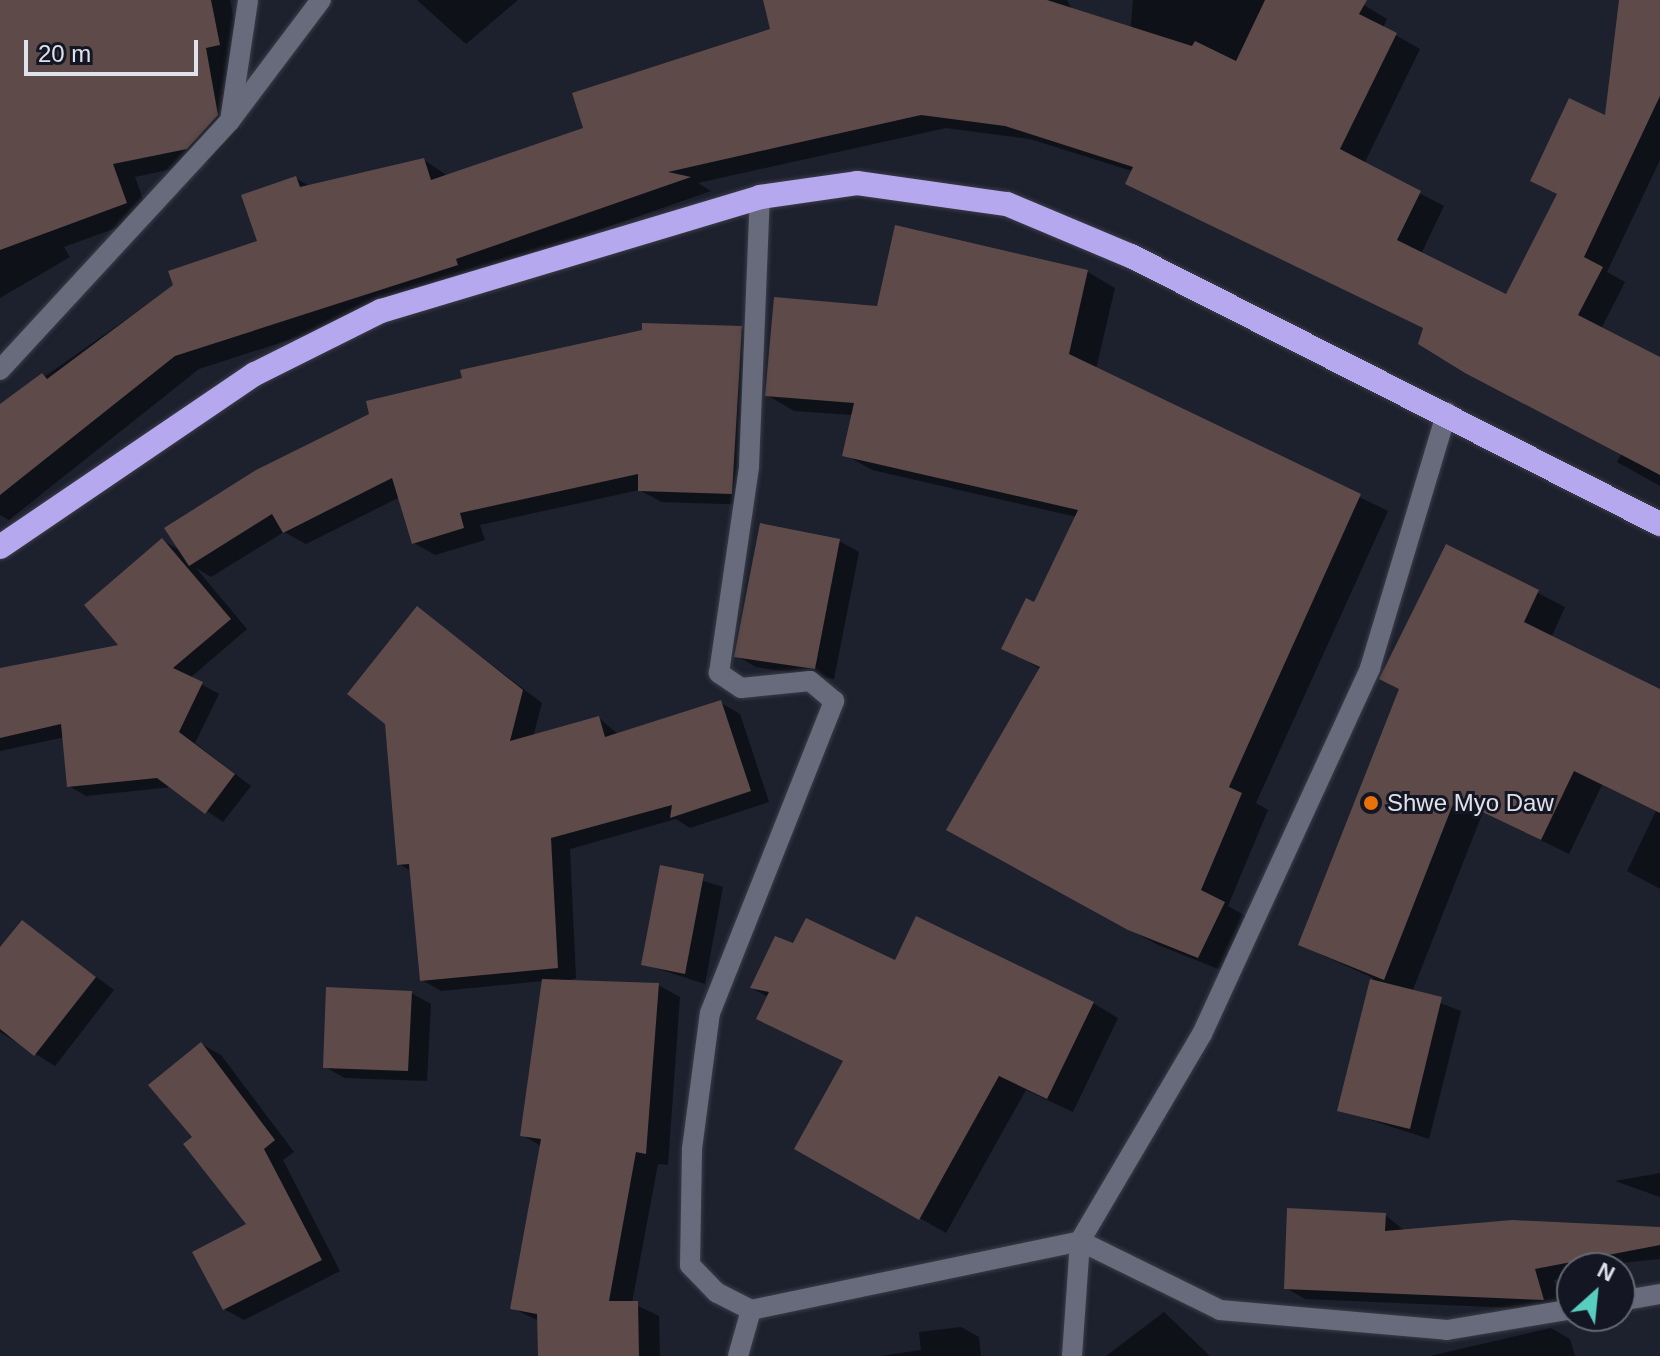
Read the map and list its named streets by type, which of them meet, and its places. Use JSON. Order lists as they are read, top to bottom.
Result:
{
  "places": ["Shwe Myo Daw"],
  "scale_bar": "20 m",
  "north": "top right"
}
